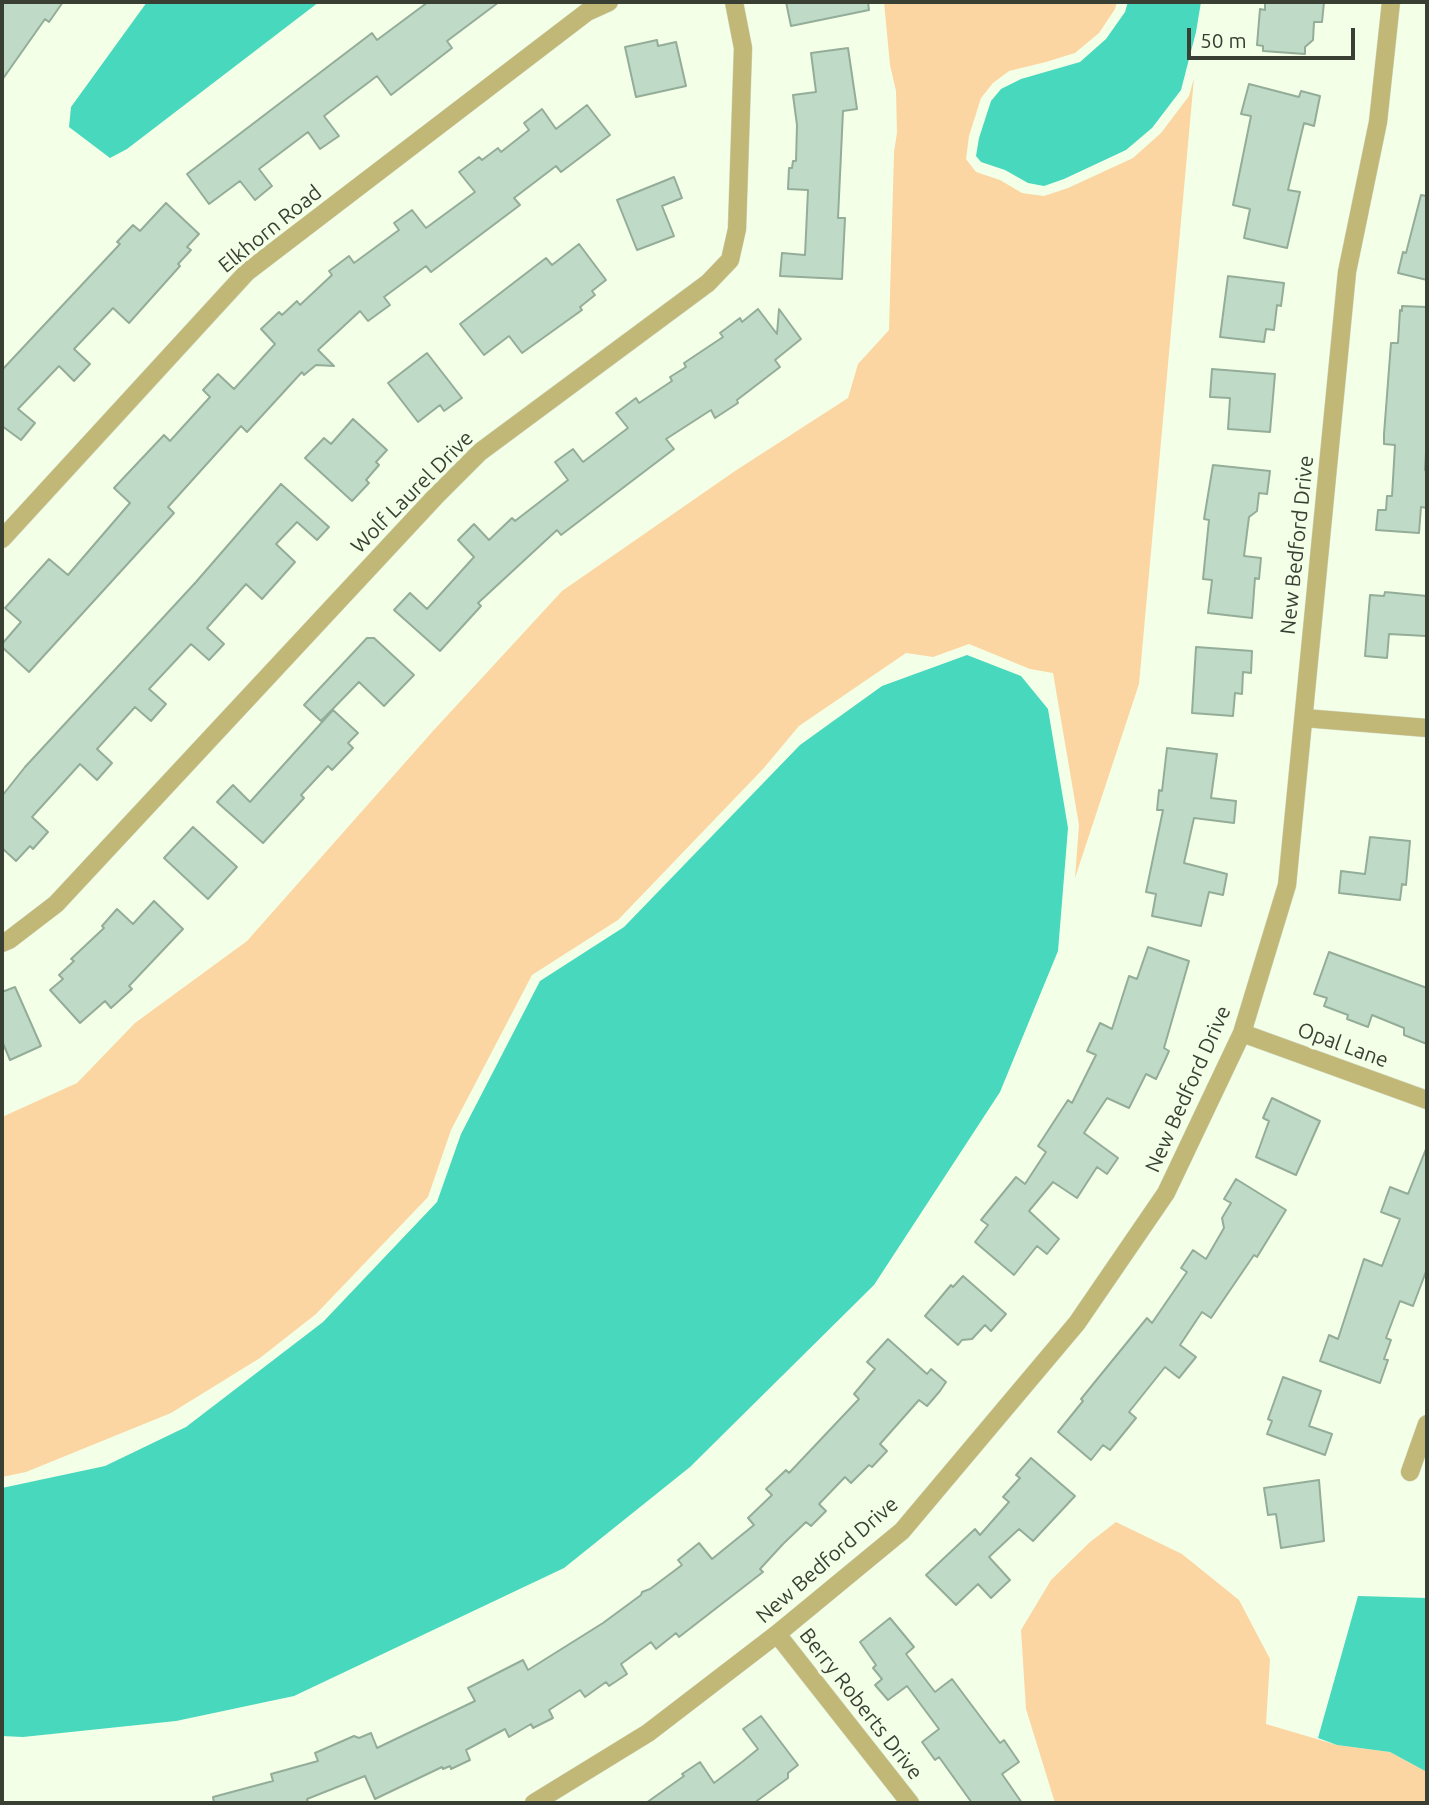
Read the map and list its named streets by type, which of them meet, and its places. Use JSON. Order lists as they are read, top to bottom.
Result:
{
  "streets": {
    "street": [
      "Elkhorn Road",
      "Wolf Laurel Drive",
      "New Bedford Drive",
      "Opal Lane",
      "Berry Roberts Drive"
    ]
  },
  "crossings": [
    ["New Bedford Drive", "Opal Lane"],
    ["New Bedford Drive", "Berry Roberts Drive"]
  ],
  "scale_bar": "50 m"
}
